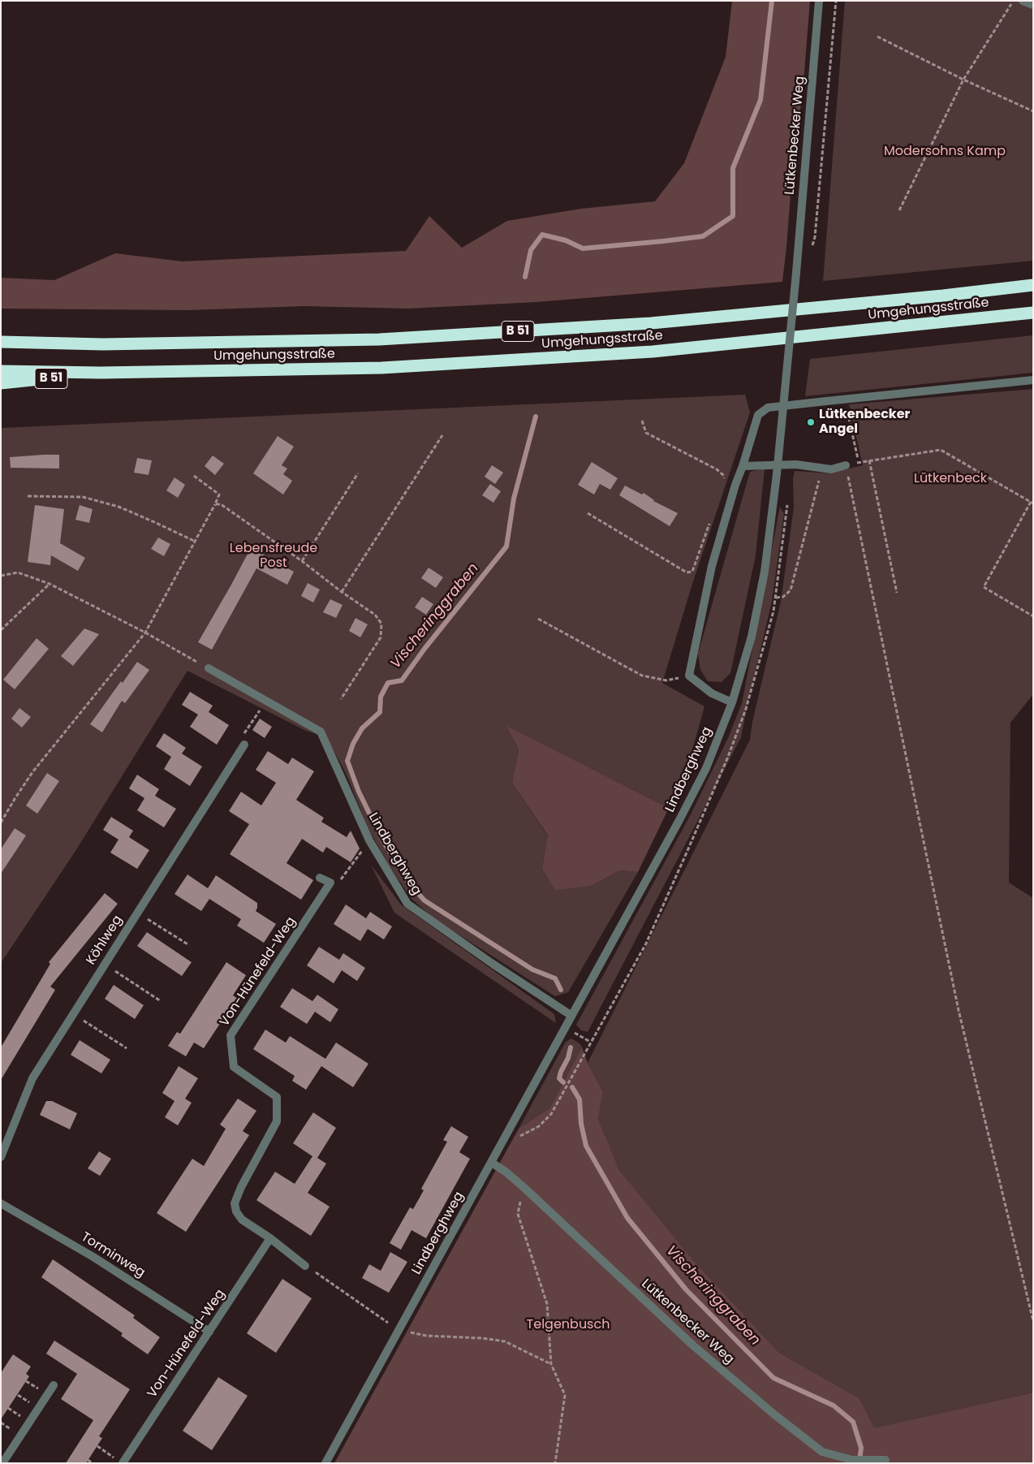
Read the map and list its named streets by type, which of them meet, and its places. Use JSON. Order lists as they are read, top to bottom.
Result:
{
  "streets": {
    "highway": ["Umgehungsstraße", "B 51"],
    "street": [
      "Lütkenbecker Weg",
      "Lindberghweg",
      "Köhlweg",
      "Von-Hünefeld-Weg",
      "Torminweg"
    ]
  },
  "crossings": [
    ["Lütkenbecker Weg", "Lindberghweg"],
    ["Umgehungsstraße", "B 51"],
    ["Von-Hünefeld-Weg", "Torminweg"]
  ],
  "water": ["Vischeringgraben"],
  "parks": [
    "Modersohns Kamp",
    "Lütkenbeck",
    "Lebensfreude Post",
    "Telgenbusch"
  ],
  "places": ["Lütkenbecker Angel"]
}
